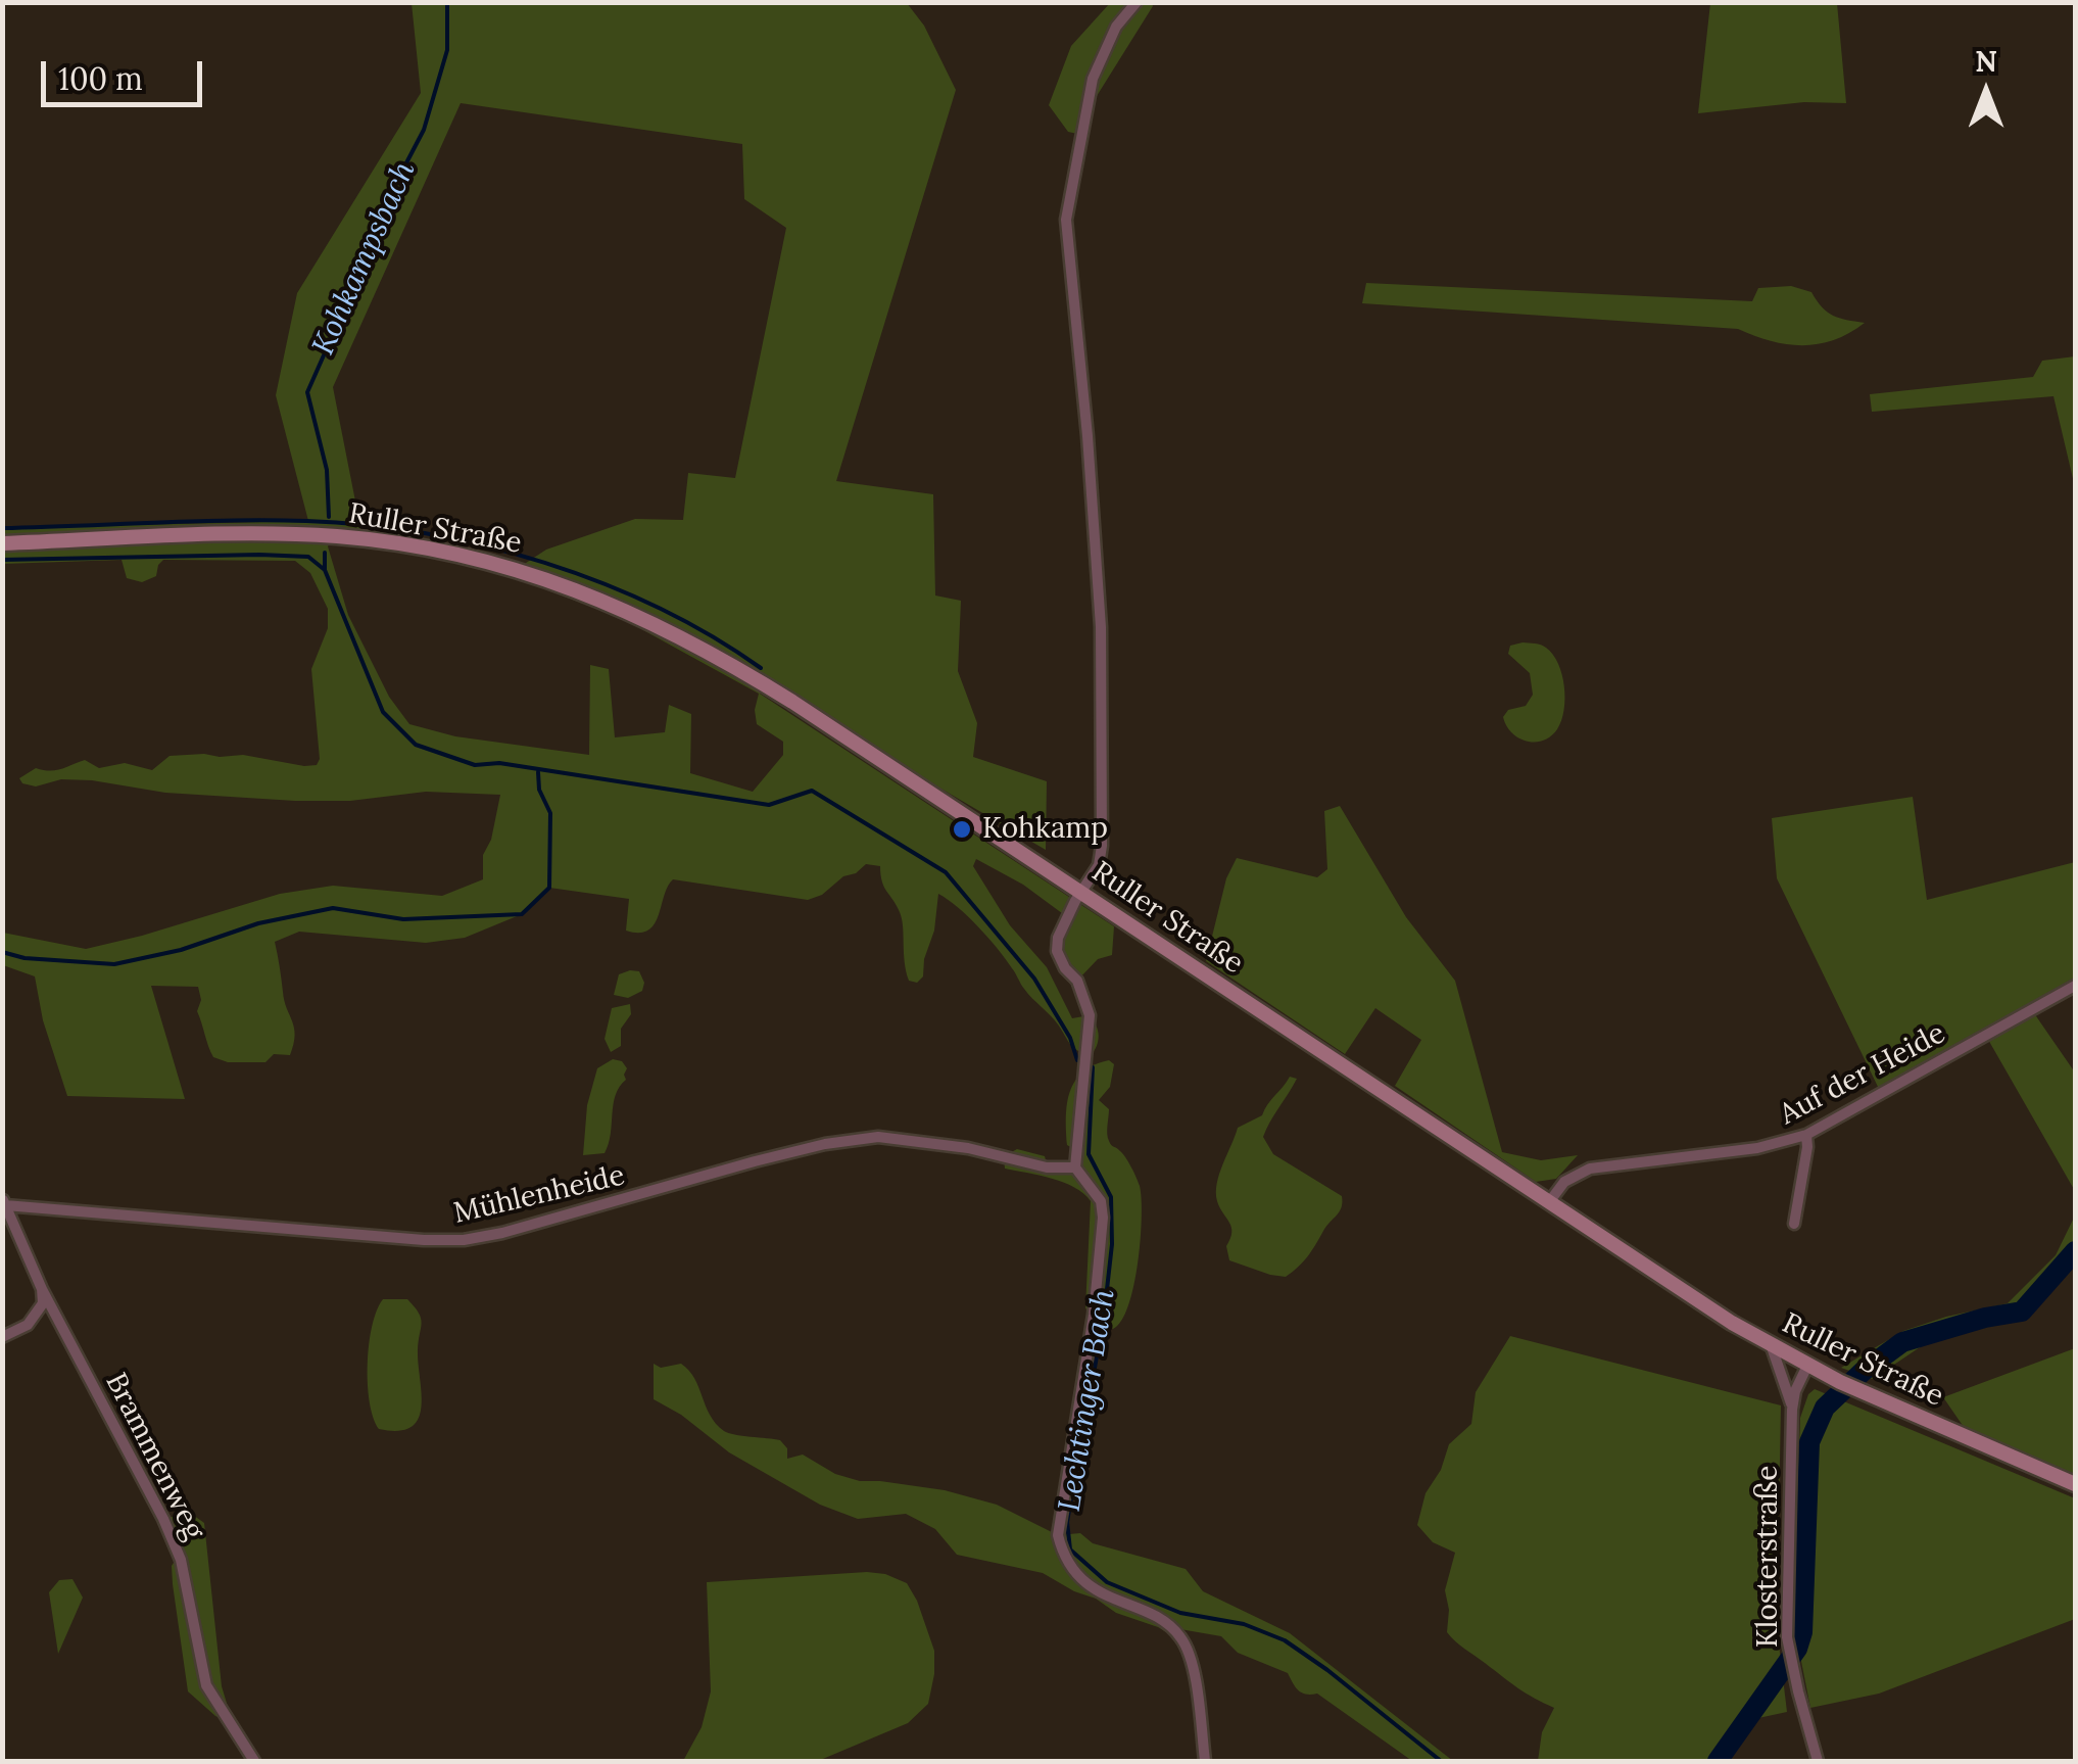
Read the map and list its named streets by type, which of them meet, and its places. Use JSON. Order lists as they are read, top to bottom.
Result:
{
  "streets": {
    "main road": ["Ruller Straße"],
    "street": [
      "Auf der Heide",
      "Mühlenheide",
      "Brammenweg",
      "Klosterstraße"
    ]
  },
  "crossings": [
    ["Ruller Straße", "Auf der Heide"],
    ["Ruller Straße", "Klosterstraße"],
    ["Mühlenheide", "Brammenweg"]
  ],
  "water": ["Kohkampsbach", "Lechtinger Bach"],
  "places": ["Kohkamp"],
  "scale_bar": "100 m",
  "north": "top"
}
